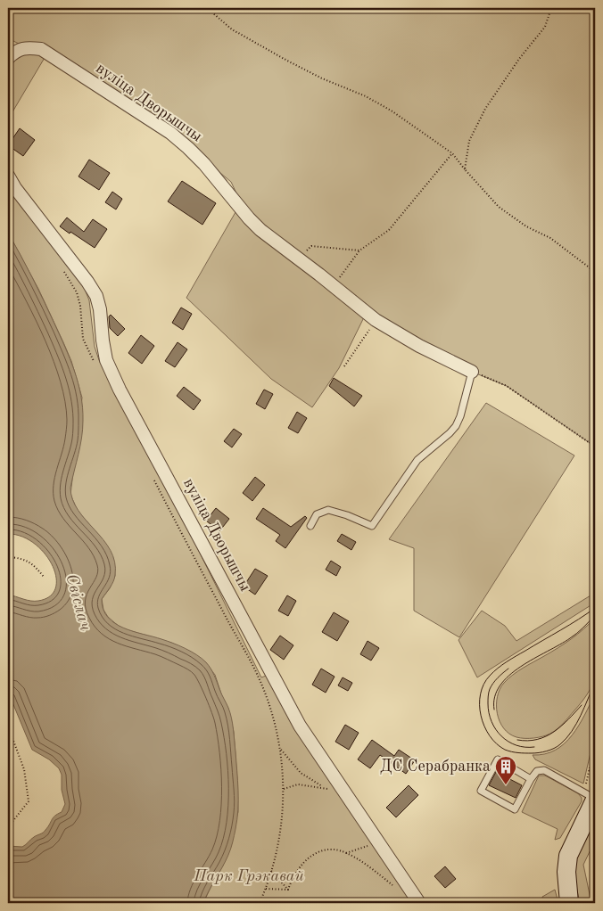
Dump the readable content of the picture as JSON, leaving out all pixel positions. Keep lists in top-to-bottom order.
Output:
{
  "streets": {
    "street": ["вуліца Дворышчы"]
  },
  "water": ["Свіслач"],
  "parks": ["Парк Грэкавай"],
  "places": {
    "building": ["ДС Серабранка"]
  }
}
